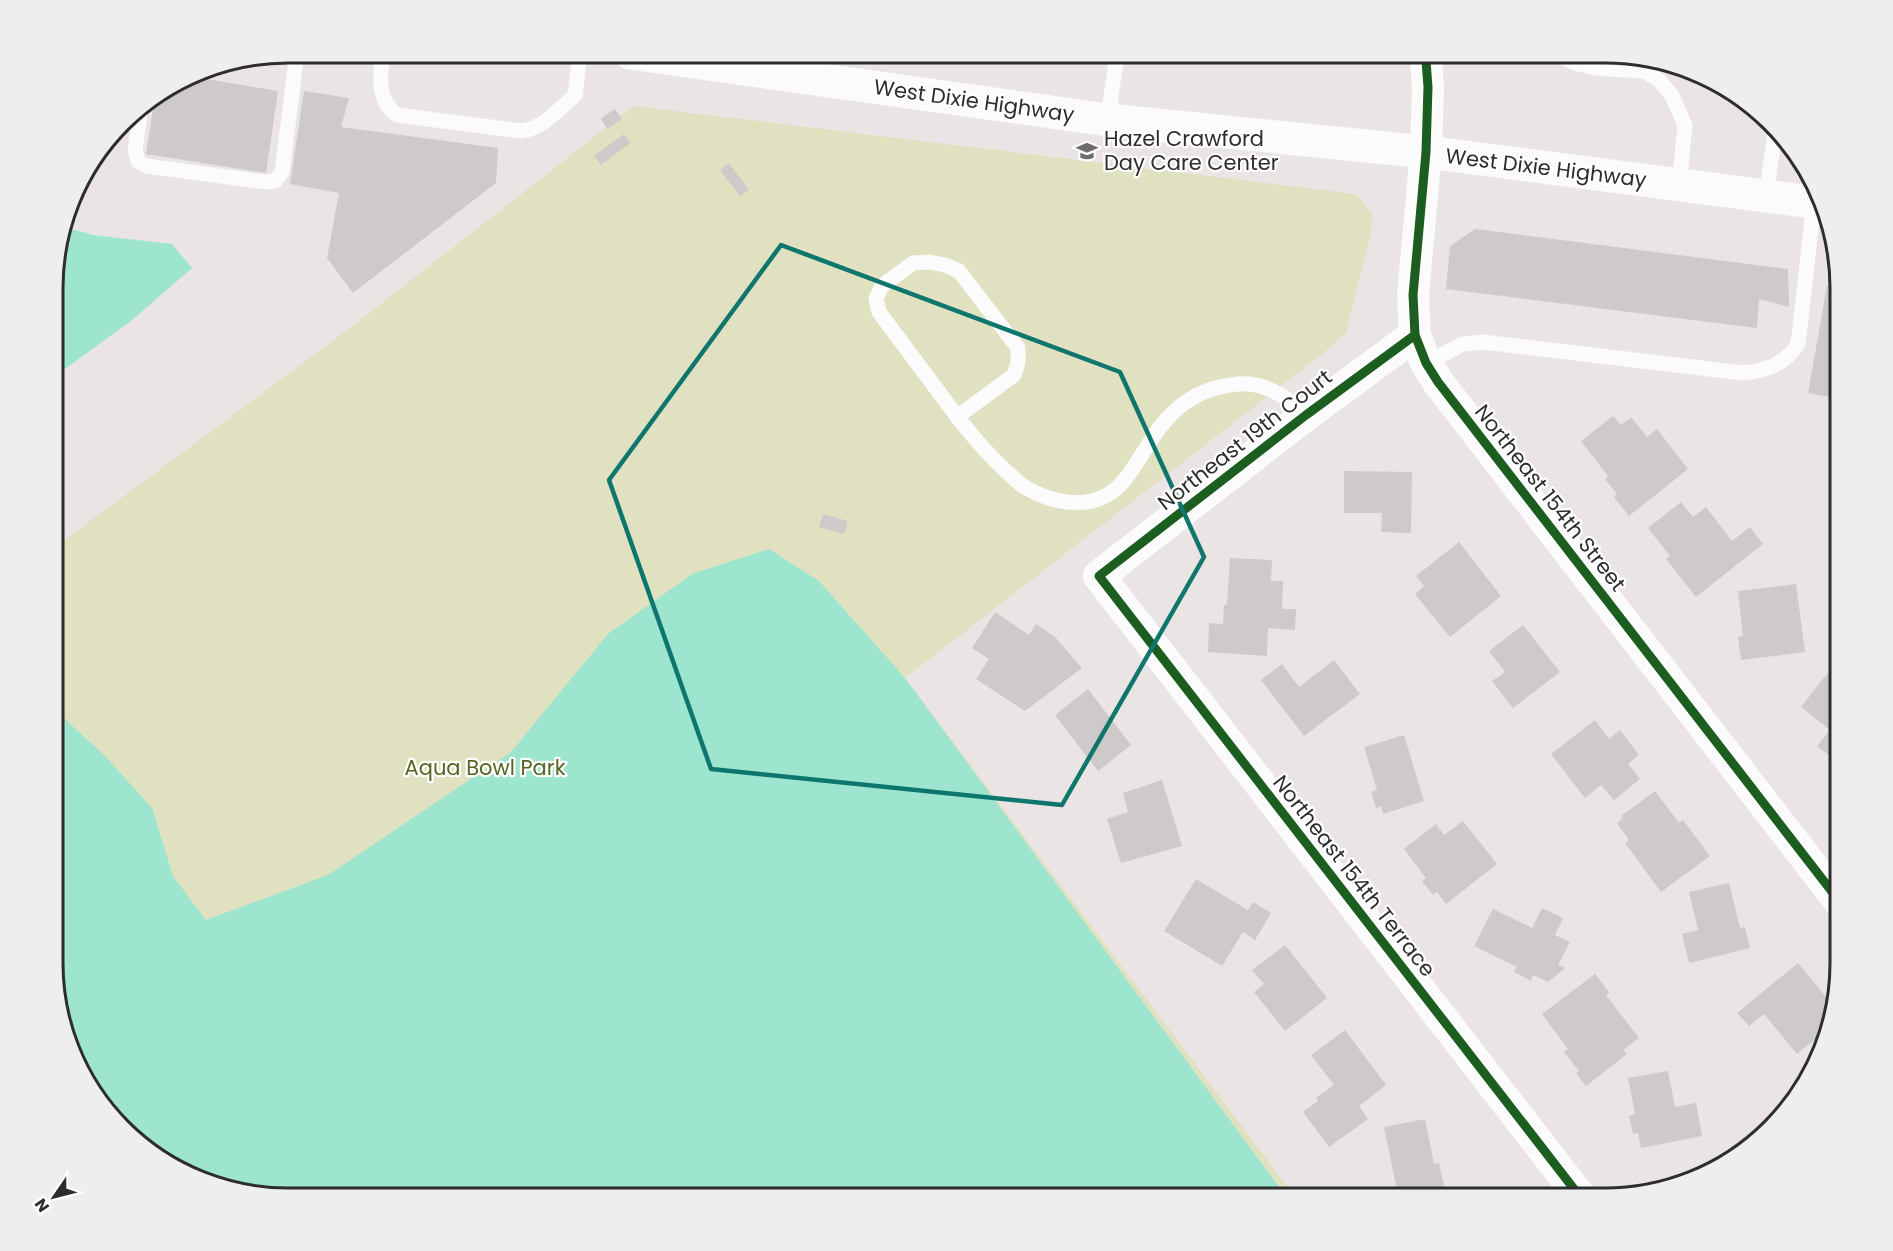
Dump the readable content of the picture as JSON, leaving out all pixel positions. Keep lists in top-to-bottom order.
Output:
{
  "streets": {
    "main road": ["West Dixie Highway"],
    "street": ["Northeast 19th Court", "Northeast 154th Street", "Northeast 154th Terrace"]
  },
  "crossings": [
    ["West Dixie Highway", "Northeast 154th Street"],
    ["Northeast 19th Court", "Northeast 154th Street"],
    ["Northeast 19th Court", "Northeast 154th Terrace"]
  ],
  "parks": ["Aqua Bowl Park"],
  "places": {
    "school or university": ["Hazel Crawford Day Care Center"]
  },
  "north": "bottom left"
}
